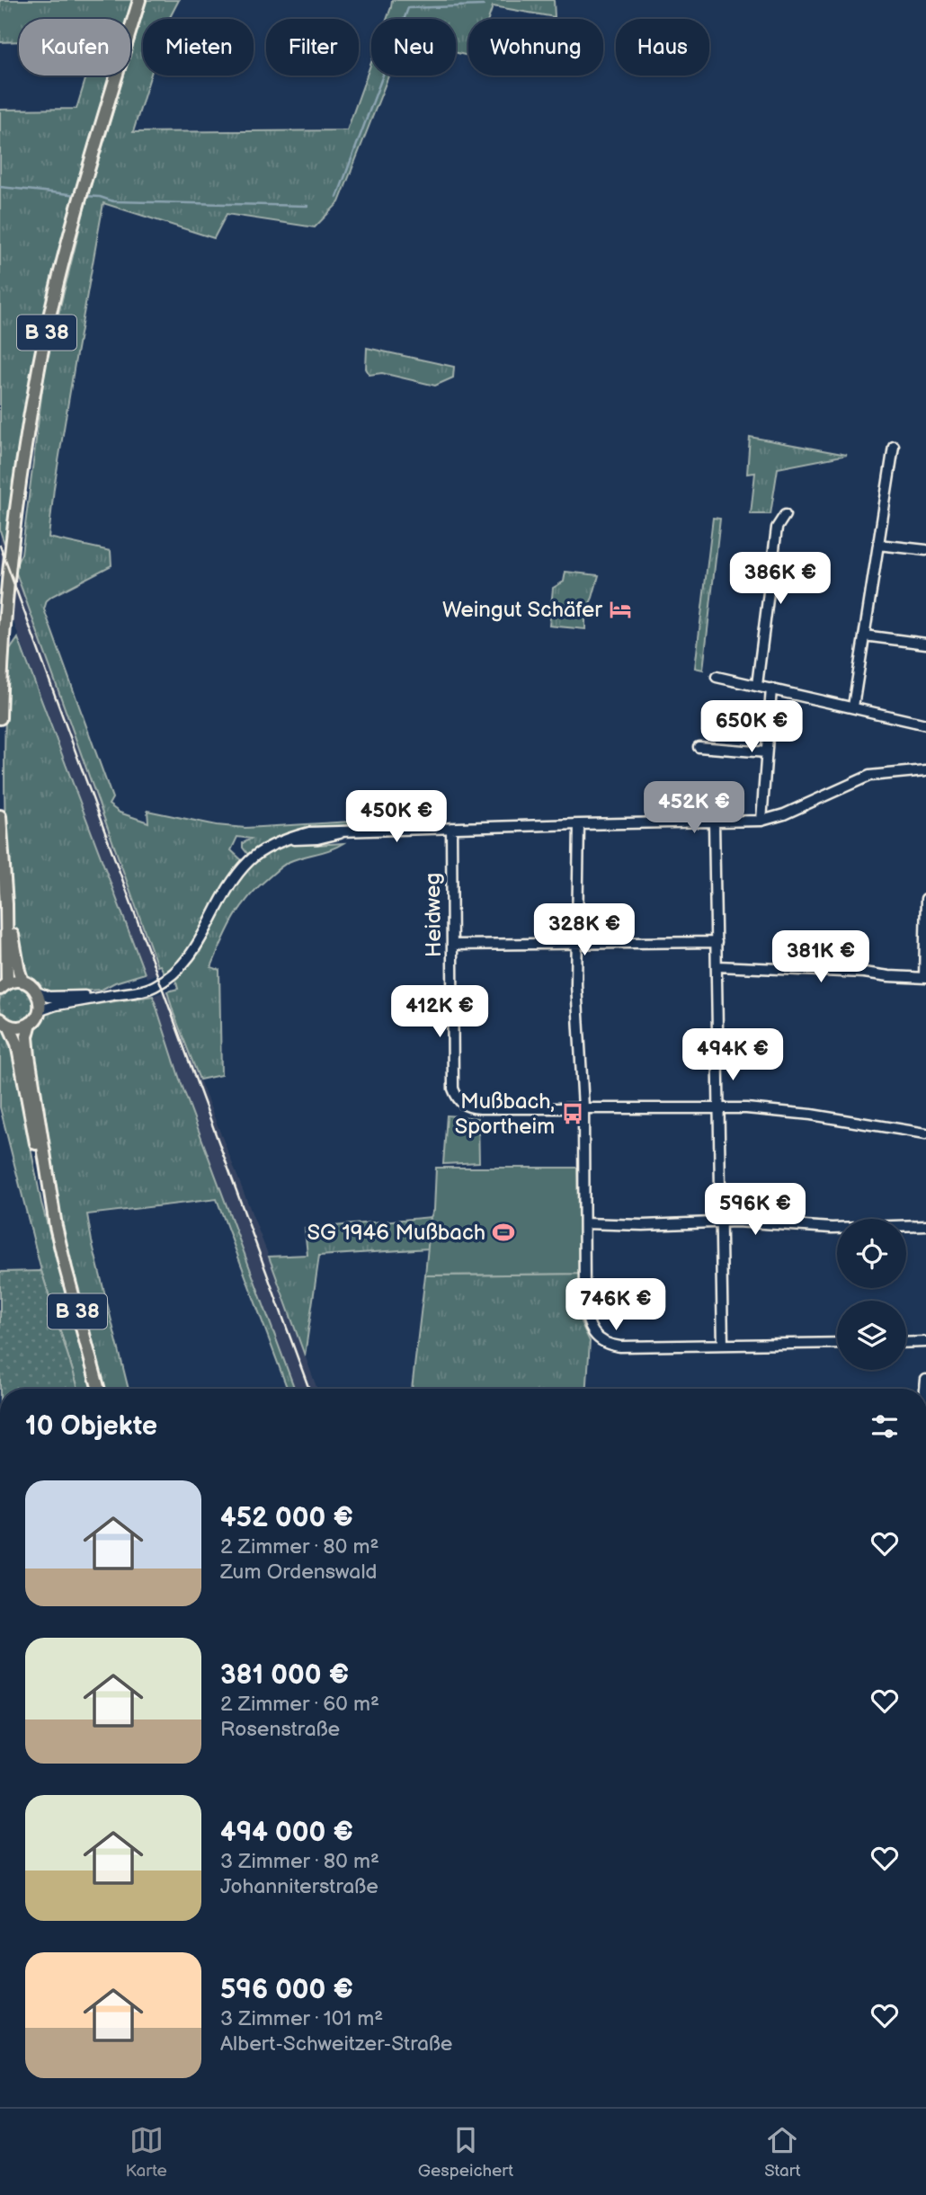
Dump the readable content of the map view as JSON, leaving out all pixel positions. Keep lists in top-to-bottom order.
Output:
{
  "streets": {
    "main road": ["B 38"],
    "street": ["Heidweg"]
  },
  "places": {
    "hotel": ["Weingut Schäfer"],
    "bus stop": ["Mußbach, Sportheim"],
    "sports": ["SG 1946 Mußbach"]
  },
  "page": {
    "chip": [
      "Kaufen",
      "Mieten",
      "Filter",
      "Neu",
      "Wohnung",
      "Haus"
    ],
    "price": [
      "386K €",
      "650K €",
      "452K €",
      "450K €",
      "328K €",
      "381K €",
      "412K €",
      "494K €",
      "596K €",
      "746K €"
    ],
    "heading": "10 Objekte",
    "list": [
      {
        "name": "452 000 €",
        "note": "2 Zimmer · 80 m² · Zum Ordenswald"
      },
      {
        "name": "381 000 €",
        "note": "2 Zimmer · 60 m² · Rosenstraße"
      },
      {
        "name": "494 000 €",
        "note": "3 Zimmer · 80 m² · Johanniterstraße"
      },
      {
        "name": "596 000 €",
        "note": "3 Zimmer · 101 m² · Albert-Schweitzer-Straße"
      }
    ],
    "tabs": ["Karte", "Gespeichert", "Start"]
  }
}
